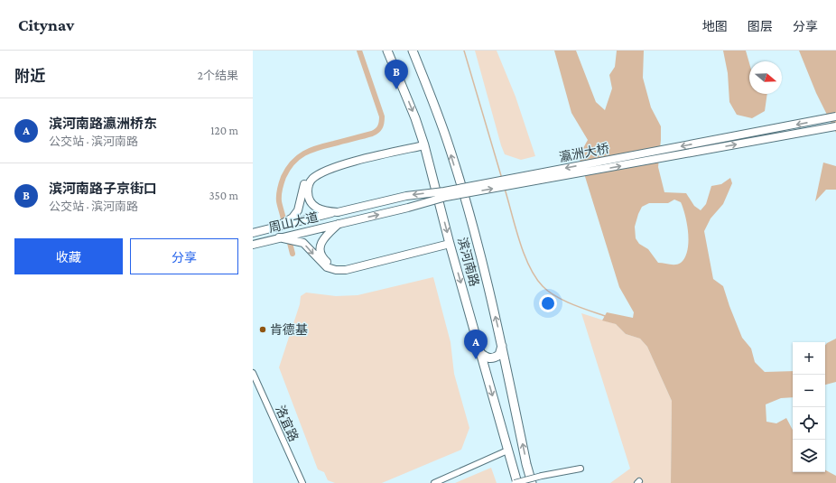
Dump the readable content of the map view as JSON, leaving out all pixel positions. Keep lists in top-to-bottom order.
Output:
{
  "streets": {
    "highway": ["滨河南路"],
    "main road": ["瀛洲大桥", "周山大道"],
    "street": ["洛宜路"]
  },
  "crossings": [
    ["瀛洲大桥", "周山大道"]
  ],
  "places": ["肯德基"],
  "north": "right",
  "page": {
    "header": "Citynav",
    "nav": ["地图", "图层", "分享"],
    "heading": ["附近", "2个结果"],
    "pins": ["B", "A"],
    "list": [
      {
        "mark": "A",
        "name": "滨河南路瀛洲桥东",
        "note": "公交站 · 滨河南路",
        "value": "120 m"
      },
      {
        "mark": "B",
        "name": "滨河南路子京街口",
        "note": "公交站 · 滨河南路",
        "value": "350 m"
      }
    ],
    "buttons": ["收藏", "分享"],
    "map_buttons": ["+", "−"]
  }
}
